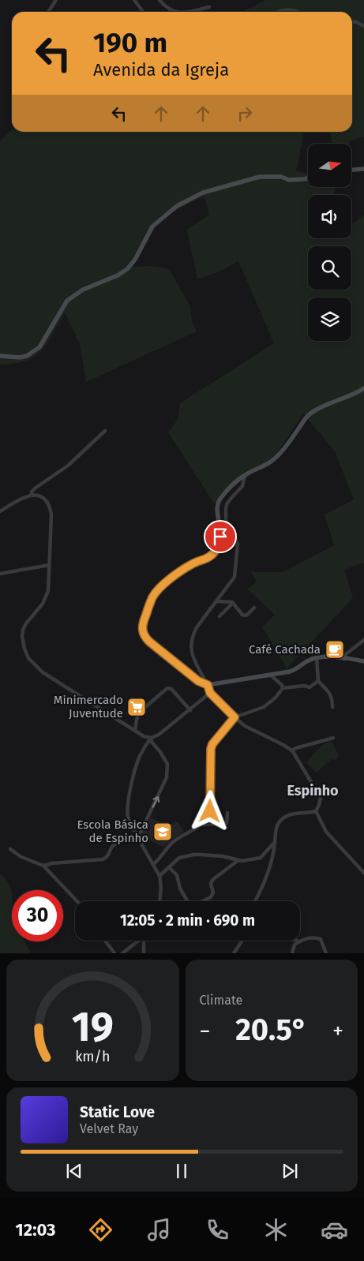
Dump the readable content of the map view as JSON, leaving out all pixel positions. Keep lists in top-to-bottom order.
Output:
{
  "districts": ["Espinho"],
  "places": {
    "cafe": ["Café Cachada"],
    "supermarket": ["Minimercado Juventude"],
    "school or university": ["Escola Básica de Espinho"]
  },
  "north": "right",
  "page": {
    "turn": ["190 m", "Avenida da Igreja"],
    "limit": "30",
    "trip": "12:05 · 2 min · 690 m",
    "tile": "Climate",
    "heat": ["−", "20.5°", "+"],
    "song": ["Static Love", "Velvet Ray"],
    "tabs": "12:03",
    "gauge": ["19", "km/h"]
  }
}
